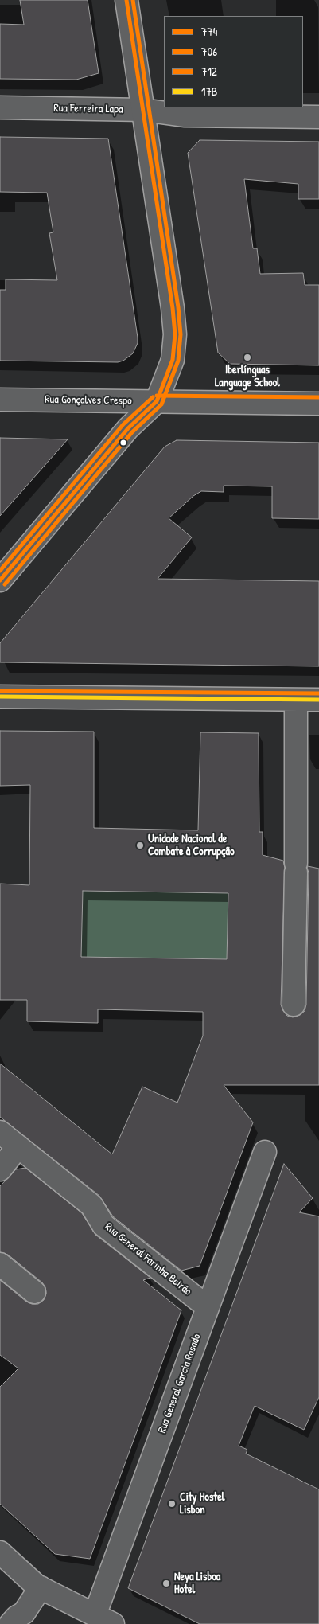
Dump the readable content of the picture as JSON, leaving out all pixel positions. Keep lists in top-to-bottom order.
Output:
{
  "streets": {
    "street": [
      "Rua Ferreira Lapa",
      "Rua Gonçalves Crespo",
      "Rua General Farinha Beirão",
      "Rua General Garcia Rosado"
    ]
  },
  "crossings": [
    ["Rua General Farinha Beirão", "Rua General Garcia Rosado"]
  ],
  "places": [
    "Iberlínguas Language School",
    "Unidade Nacional de Combate à Corrupção",
    "City Hostel Lisbon",
    "Neya Lisboa Hotel"
  ],
  "lines": [
    "transit line 774",
    "transit line 706",
    "transit line 712",
    "transit line 17B"
  ],
  "legend": [
    "774",
    "706",
    "712",
    "17B"
  ]
}
